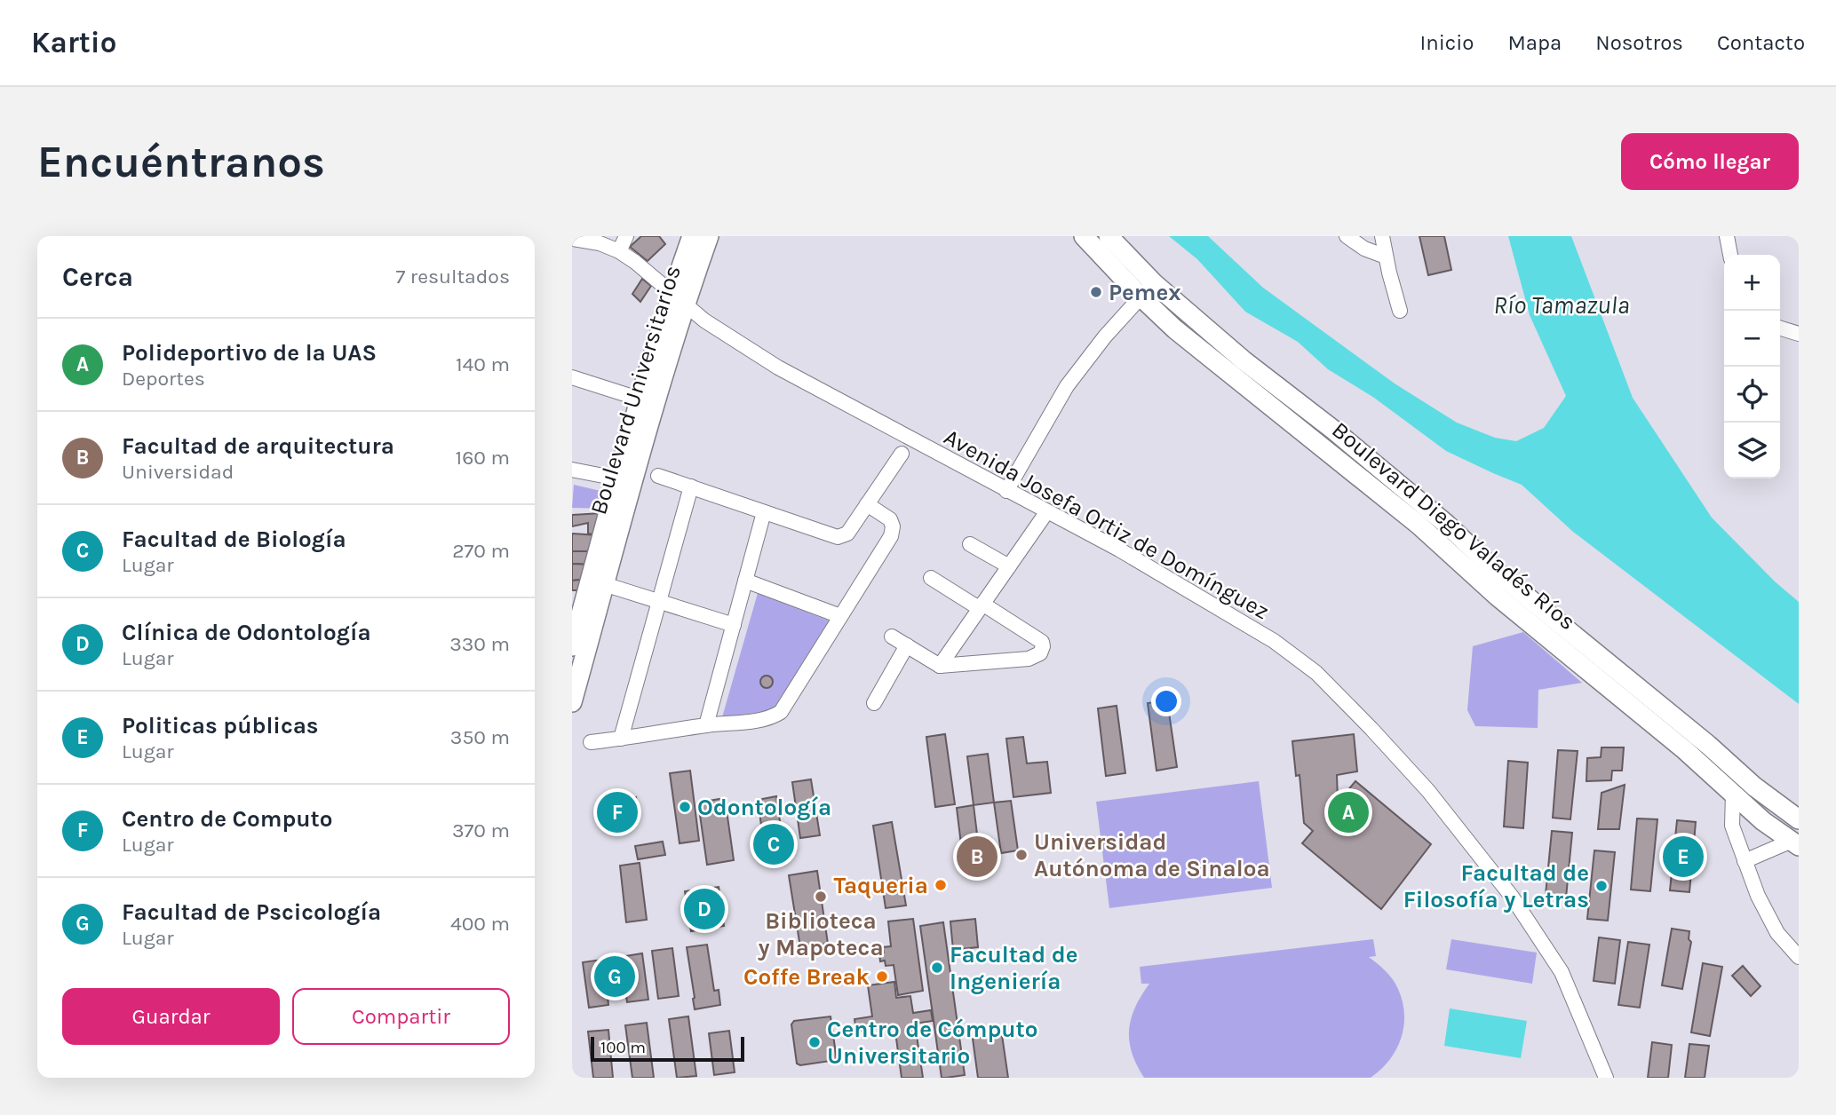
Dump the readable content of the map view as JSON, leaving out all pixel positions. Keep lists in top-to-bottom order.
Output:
{
  "streets": {
    "main road": ["Boulevard Universitarios", "Boulevard Diego Valadés Ríos"],
    "street": ["Avenida Josefa Ortiz de Domínguez"]
  },
  "crossings": [
    ["Boulevard Universitarios", "Avenida Josefa Ortiz de Domínguez"]
  ],
  "water": ["Río Tamazula"],
  "places": [
    "Pemex",
    "Odontología",
    "Universidad Autónoma de Sinaloa",
    "Taqueria",
    "Facultad de Filosofía y Letras",
    "Biblioteca y Mapoteca",
    "Facultad de Ingeniería",
    "Coffe Break",
    "Centro de Cómputo Universitario"
  ],
  "scale_bar": "100 m",
  "page": {
    "header": "Kartio",
    "nav": [
      "Inicio",
      "Mapa",
      "Nosotros",
      "Contacto"
    ],
    "buttons": [
      "Cómo llegar",
      ["Guardar", "Compartir"]
    ],
    "title": "Encuéntranos",
    "heading": ["Cerca", "7 resultados"],
    "map_buttons": ["+", "−"],
    "list": [
      {
        "mark": "A",
        "name": "Polideportivo de la UAS",
        "note": "Deportes",
        "value": "140 m"
      },
      {
        "mark": "B",
        "name": "Facultad de arquitectura",
        "note": "Universidad",
        "value": "160 m"
      },
      {
        "mark": "C",
        "name": "Facultad de Biología",
        "note": "Lugar",
        "value": "270 m"
      },
      {
        "mark": "D",
        "name": "Clínica de Odontología",
        "note": "Lugar",
        "value": "330 m"
      },
      {
        "mark": "E",
        "name": "Politicas públicas",
        "note": "Lugar",
        "value": "350 m"
      },
      {
        "mark": "F",
        "name": "Centro de Computo",
        "note": "Lugar",
        "value": "370 m"
      },
      {
        "mark": "G",
        "name": "Facultad de Pscicología",
        "note": "Lugar",
        "value": "400 m"
      }
    ],
    "pins": [
      "A",
      "F",
      "C",
      "B",
      "E",
      "D",
      "G"
    ],
    "scale": "100 m"
  }
}
